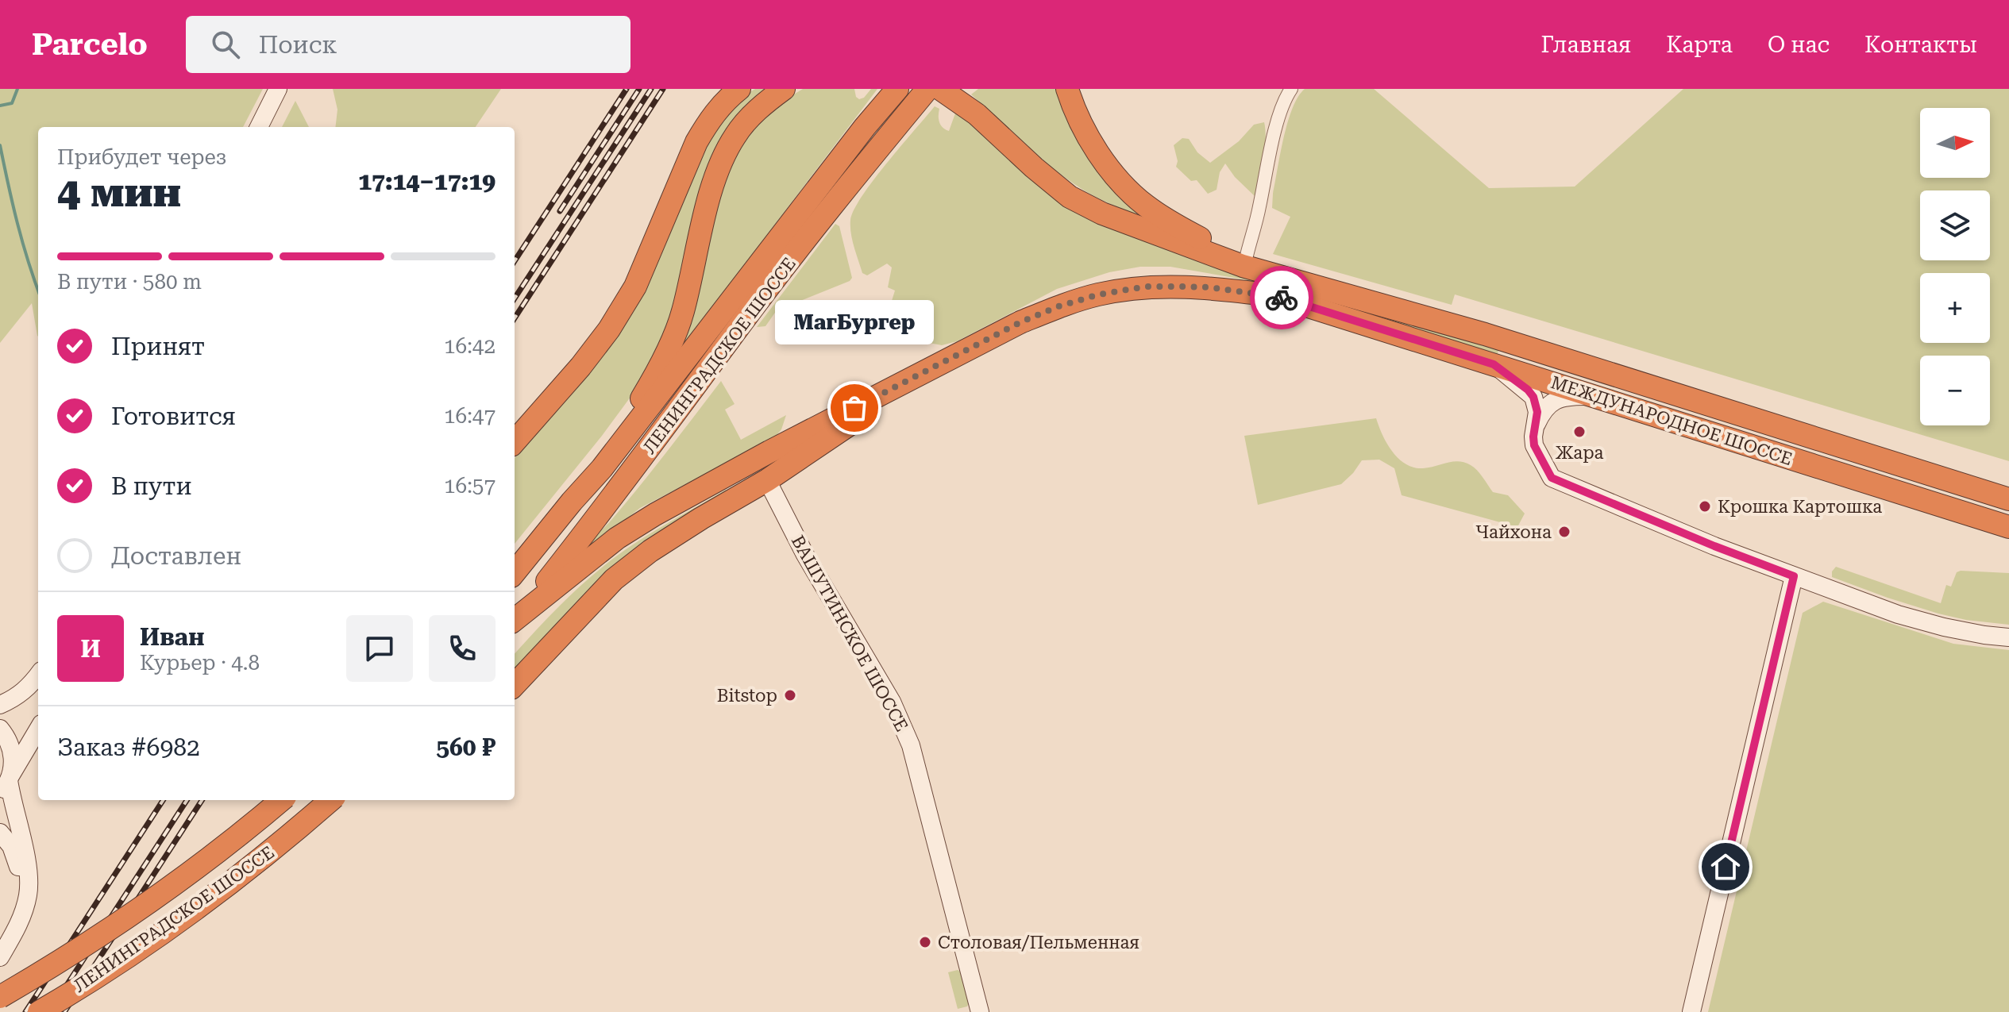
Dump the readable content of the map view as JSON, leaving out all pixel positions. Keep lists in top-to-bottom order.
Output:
{
  "streets": {
    "highway": ["ЛЕНИНГРАДСКОЕ ШОССЕ", "МЕЖДУНАРОДНОЕ ШОССЕ"],
    "street": ["ВАШУТИНСКОЕ ШОССЕ"]
  },
  "places": [
    "МагБургер",
    "Жара",
    "Крошка Картошка",
    "Чайхона",
    "Bitstop",
    "Столовая/Пельменная"
  ],
  "north": "right",
  "page": {
    "header": "Parcelo",
    "search": "Поиск",
    "nav": [
      "Главная",
      "Карта",
      "О нас",
      "Контакты"
    ],
    "map_buttons": ["+", "−"],
    "heading": ["4 мин", "Прибудет через", "17:14–17:19"],
    "panel": [
      "Иван",
      "Курьер · 4.8",
      "Заказ #6982",
      "560 ₽"
    ],
    "bar": "В пути · 580 m",
    "bubble": "МагБургер",
    "list": [
      ["Принят", "16:42"],
      ["Готовится", "16:47"],
      ["В пути", "16:57"],
      "Доставлен"
    ],
    "round": "И"
  }
}
